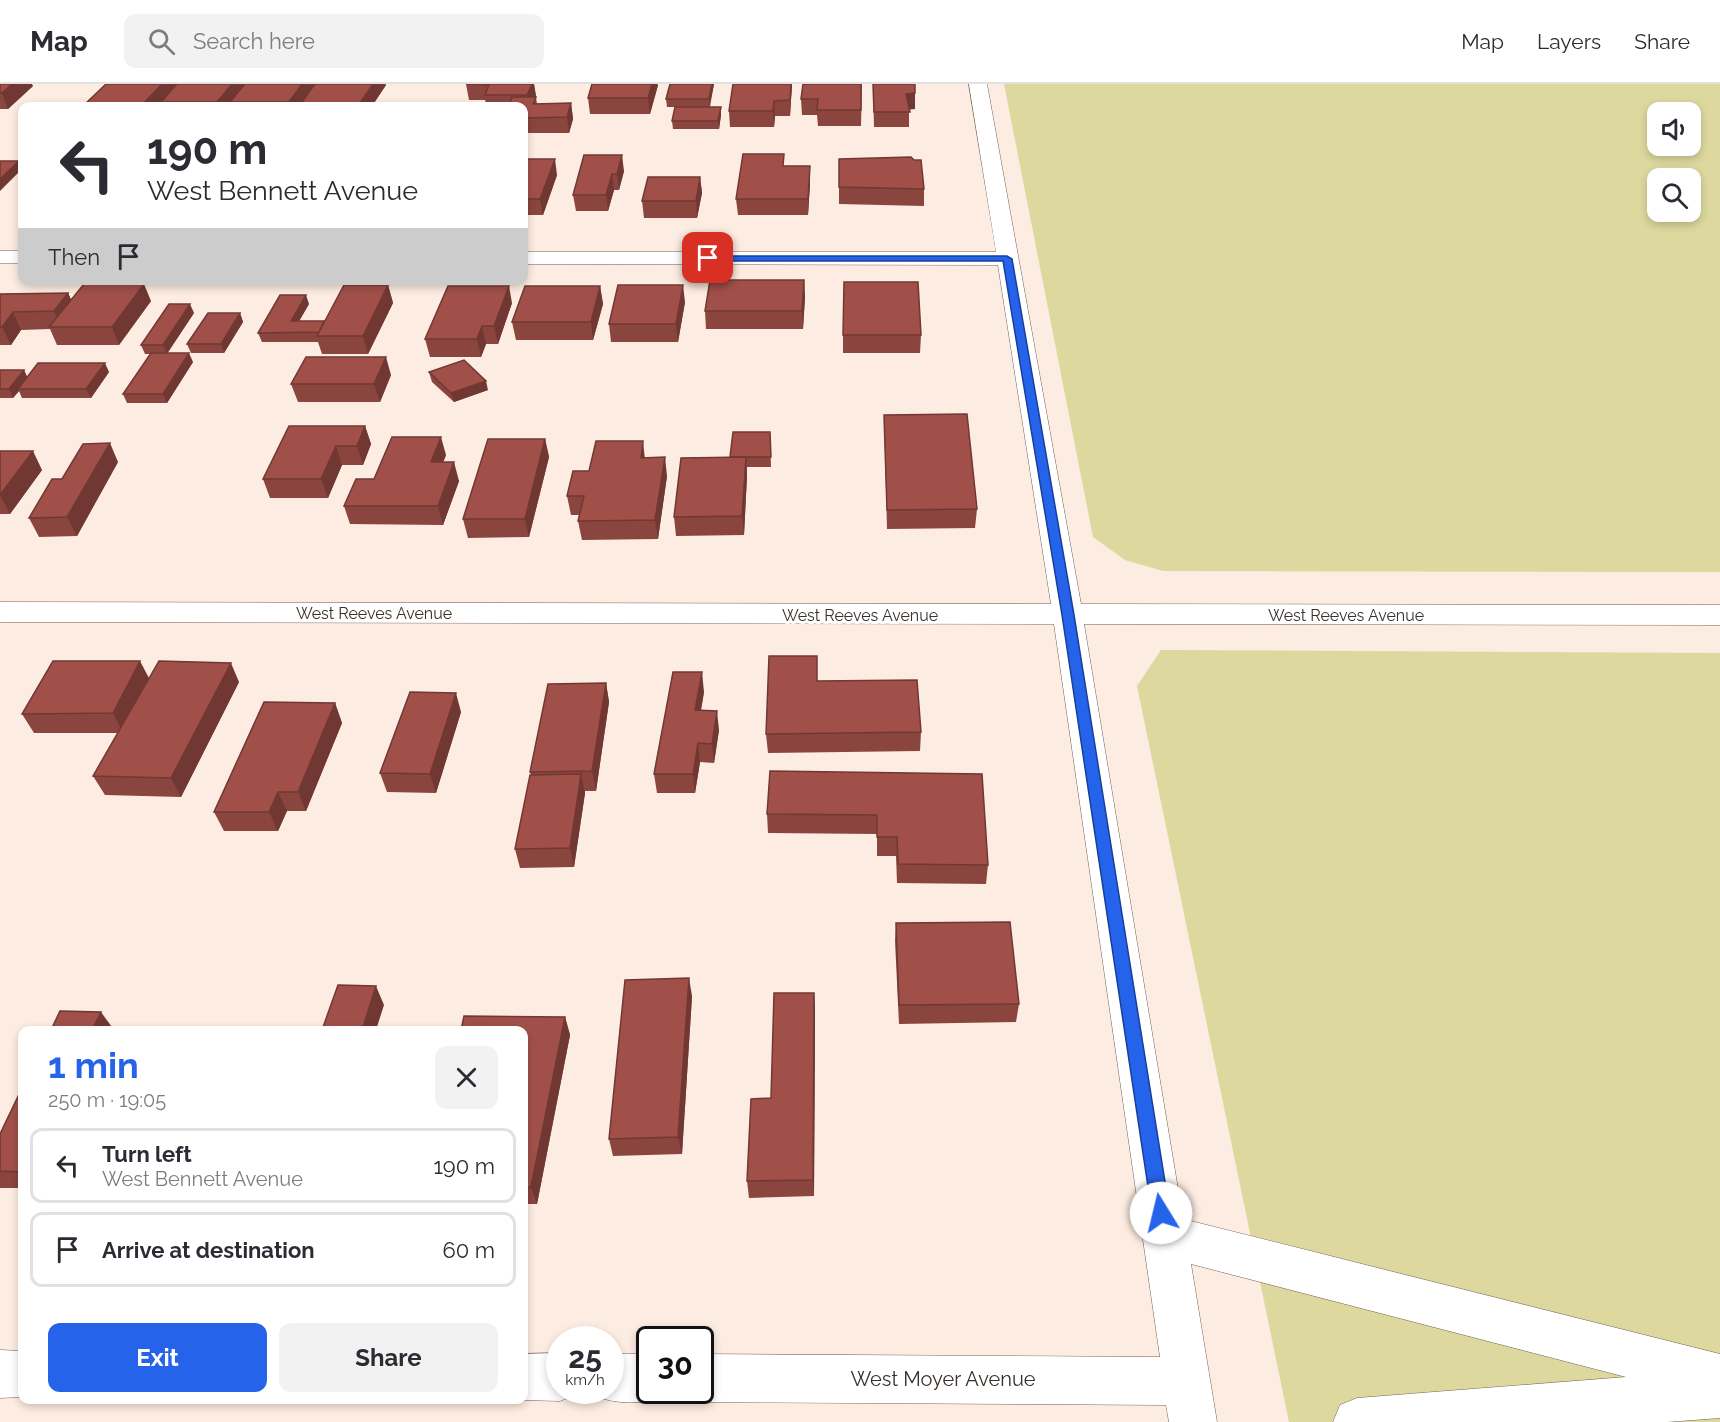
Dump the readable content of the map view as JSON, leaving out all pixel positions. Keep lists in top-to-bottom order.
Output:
{
  "streets": {
    "street": ["West Reeves Avenue", "West Moyer Avenue"]
  },
  "page": {
    "header": "Map",
    "search": "Search here",
    "nav": ["Map", "Layers", "Share"],
    "turn": ["190 m", "West Bennett Avenue"],
    "then": "Then",
    "heading": ["1 min", "250 m · 19:05"],
    "list": [
      {
        "name": "Turn left",
        "note": "West Bennett Avenue",
        "value": "190 m"
      },
      {
        "name": "Arrive at destination",
        "value": "60 m"
      }
    ],
    "buttons": ["Exit", "Share"],
    "speed": "25 km/h",
    "limit": "30"
  }
}
